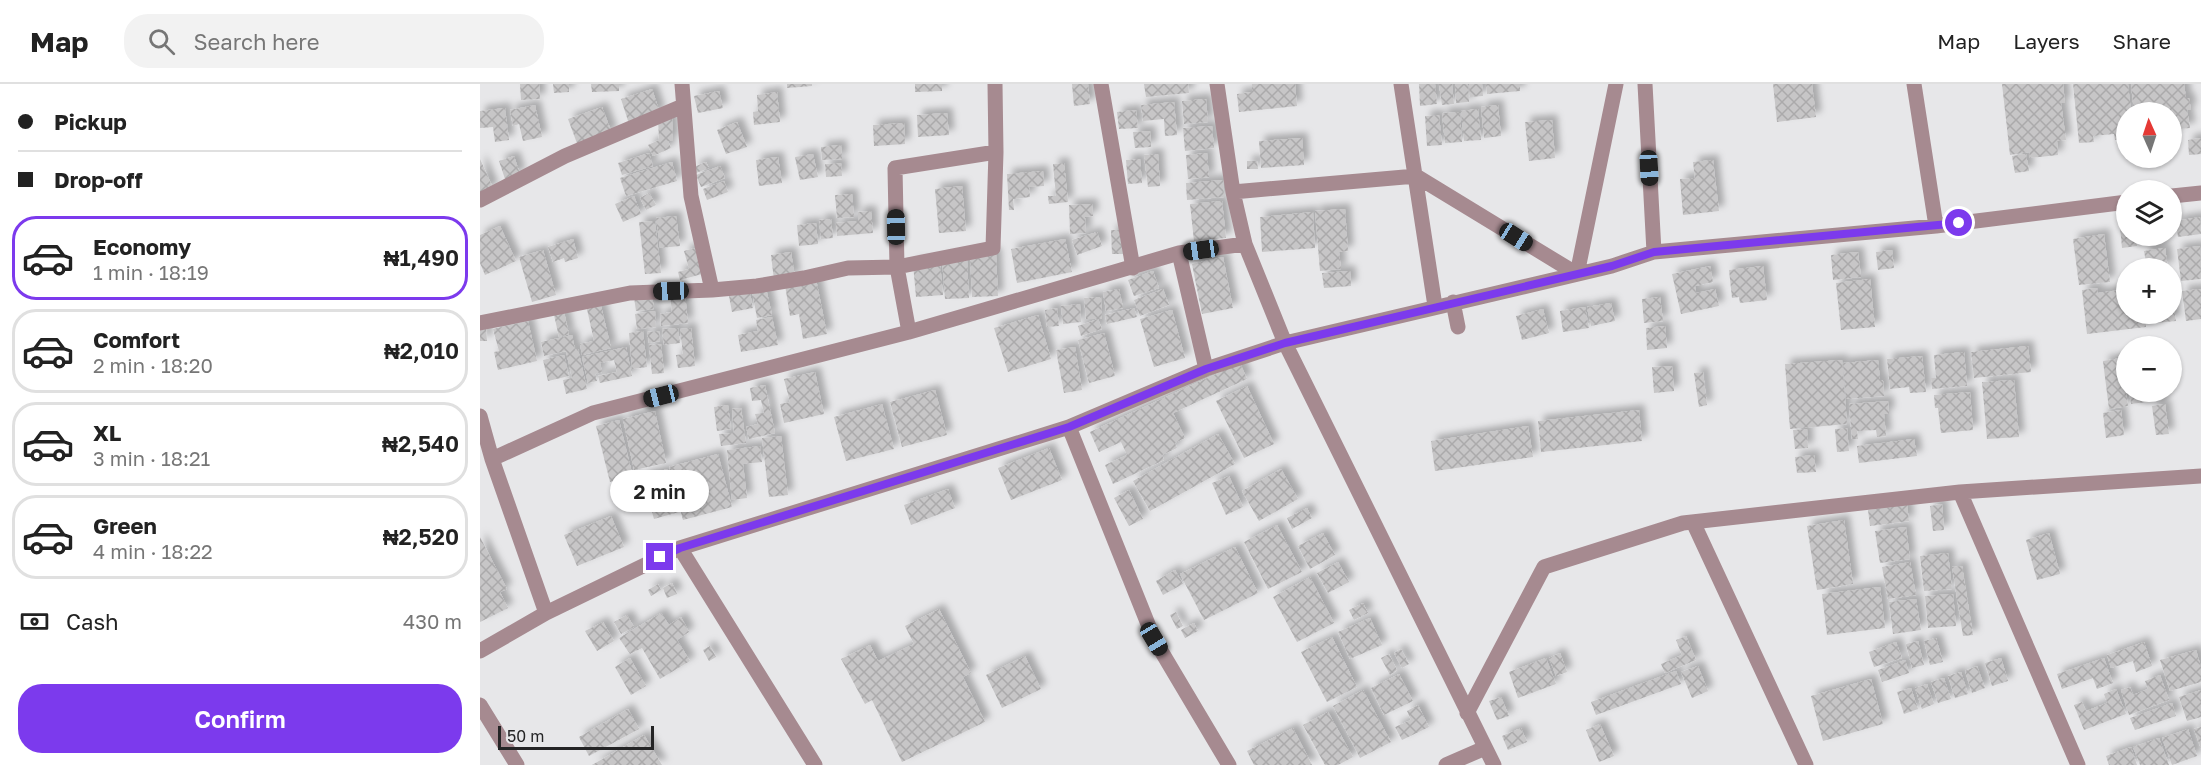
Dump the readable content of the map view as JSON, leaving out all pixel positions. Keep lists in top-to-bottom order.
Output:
{
  "scale_bar": "50 m",
  "north": "top",
  "page": {
    "header": "Map",
    "search": "Search here",
    "nav": ["Map", "Layers", "Share"],
    "banner": ["Pickup", "Drop-off"],
    "map_buttons": ["+", "−"],
    "list": [
      {
        "name": "Economy",
        "note": "1 min · 18:19",
        "value": "₦1,490"
      },
      {
        "name": "Comfort",
        "note": "2 min · 18:20",
        "value": "₦2,010"
      },
      {
        "name": "XL",
        "note": "3 min · 18:21",
        "value": "₦2,540"
      },
      {
        "name": "Green",
        "note": "4 min · 18:22",
        "value": "₦2,520"
      }
    ],
    "bubble": "2 min",
    "pay": ["Cash", "430 m"],
    "buttons": "Confirm",
    "scale": "50 m"
  }
}
